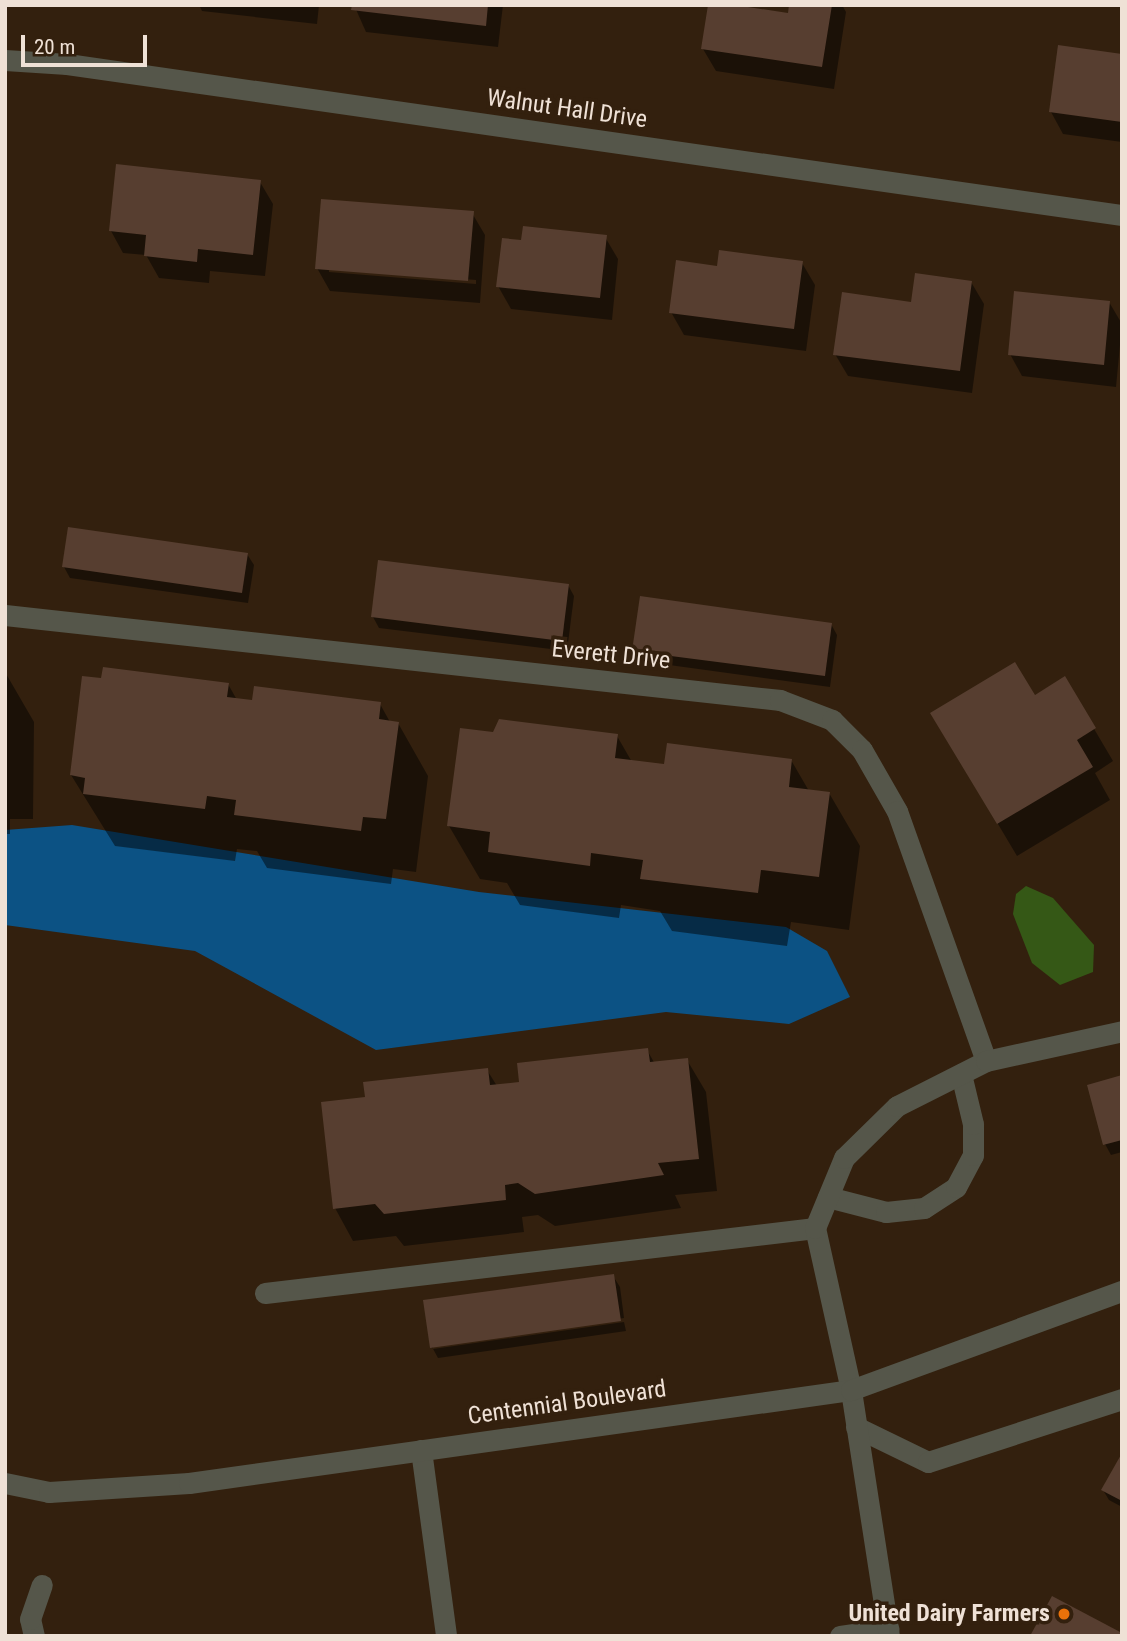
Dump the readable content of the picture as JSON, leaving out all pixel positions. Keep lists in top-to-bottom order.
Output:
{
  "streets": {
    "street": ["Walnut Hall Drive", "Everett Drive", "Centennial Boulevard"]
  },
  "places": ["United Dairy Farmers"],
  "scale_bar": "20 m"
}
